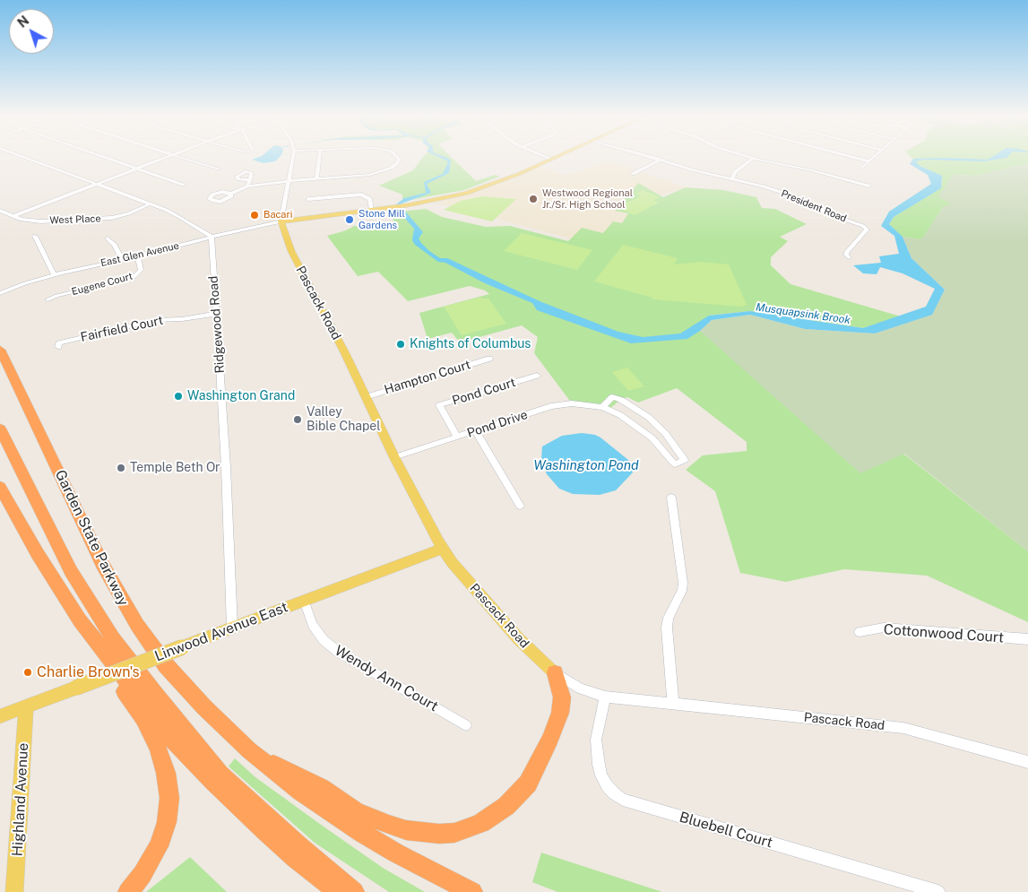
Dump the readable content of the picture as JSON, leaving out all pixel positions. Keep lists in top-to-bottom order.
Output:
{
  "streets": {
    "highway": ["Garden State Parkway"],
    "main road": ["Pascack Road", "Linwood Avenue East", "Highland Avenue"],
    "street": [
      "President Road",
      "West Place",
      "East Glen Avenue",
      "Eugene Court",
      "Ridgewood Road",
      "Fairfield Court",
      "Hampton Court",
      "Pond Court",
      "Pond Drive",
      "Cottonwood Court",
      "Wendy Ann Court",
      "Bluebell Court"
    ]
  },
  "crossings": [
    ["East Glen Avenue", "Eugene Court"],
    ["East Glen Avenue", "Pascack Road"],
    ["East Glen Avenue", "Ridgewood Road"],
    ["Pascack Road", "Hampton Court"],
    ["Pascack Road", "Pond Drive"],
    ["Pascack Road", "Linwood Avenue East"],
    ["Pascack Road", "Bluebell Court"],
    ["Ridgewood Road", "Fairfield Court"],
    ["Ridgewood Road", "Linwood Avenue East"],
    ["Pond Court", "Pond Drive"],
    ["Linwood Avenue East", "Wendy Ann Court"],
    ["Linwood Avenue East", "Highland Avenue"]
  ],
  "water": ["Musquapsink Brook", "Washington Pond"],
  "places": [
    "Westwood Regional Jr./Sr. High School",
    "Bacari",
    "Stone Mill Gardens",
    "Knights of Columbus",
    "Washington Grand",
    "Valley Bible Chapel",
    "Temple Beth Or",
    "Charlie Brown's"
  ],
  "north": "top left"
}
